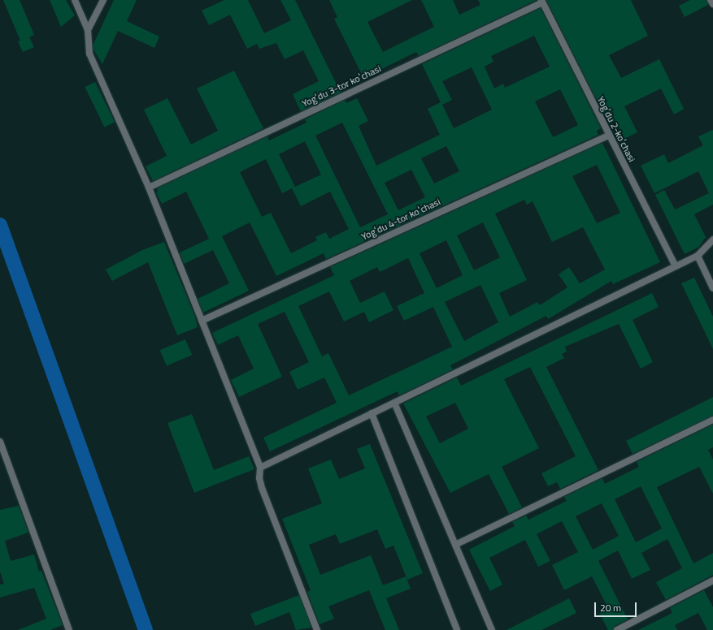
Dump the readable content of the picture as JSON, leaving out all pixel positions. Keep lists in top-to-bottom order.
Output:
{
  "streets": {
    "street": ["Yogʻdu 3-tor koʻchasi", "Yogʻdu 2-koʻchasi", "Yogʻdu 4-tor koʻchasi"]
  },
  "crossings": [
    ["Yogʻdu 3-tor koʻchasi", "Yogʻdu 2-koʻchasi"],
    ["Yogʻdu 2-koʻchasi", "Yogʻdu 4-tor koʻchasi"]
  ],
  "scale_bar": "20 m"
}
